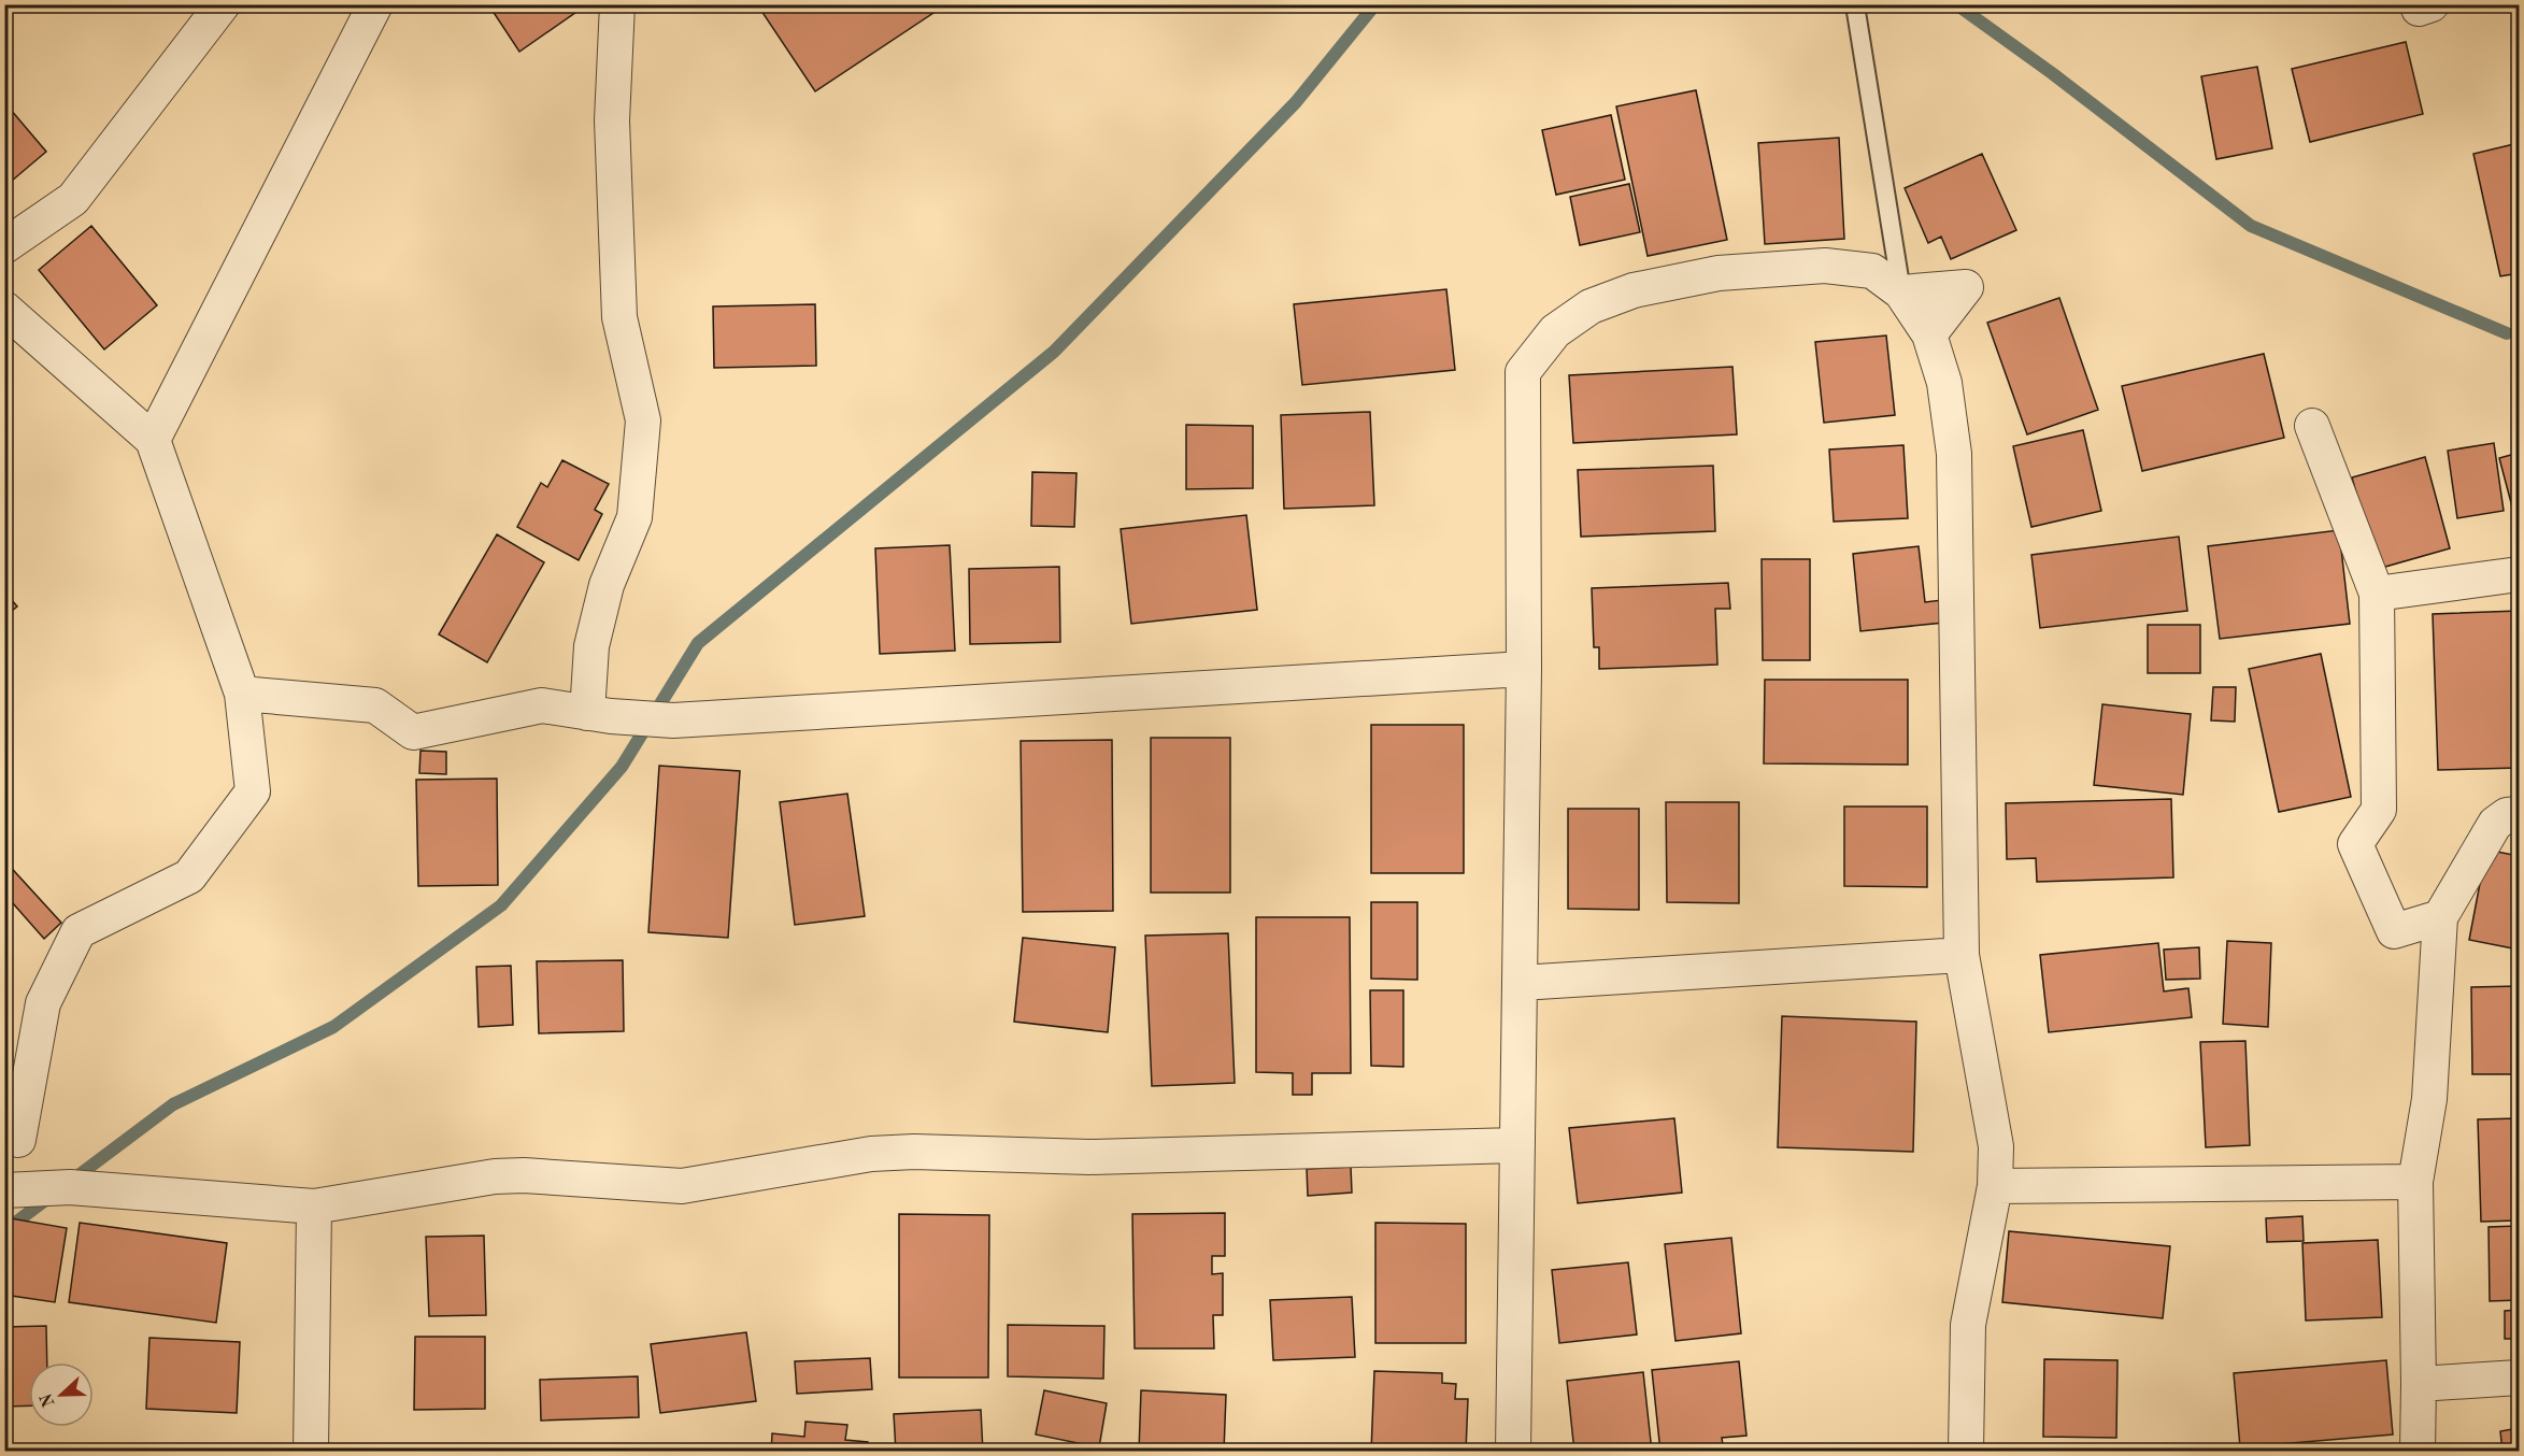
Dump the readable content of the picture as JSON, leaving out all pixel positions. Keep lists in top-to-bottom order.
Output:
{
  "north": "left"
}
